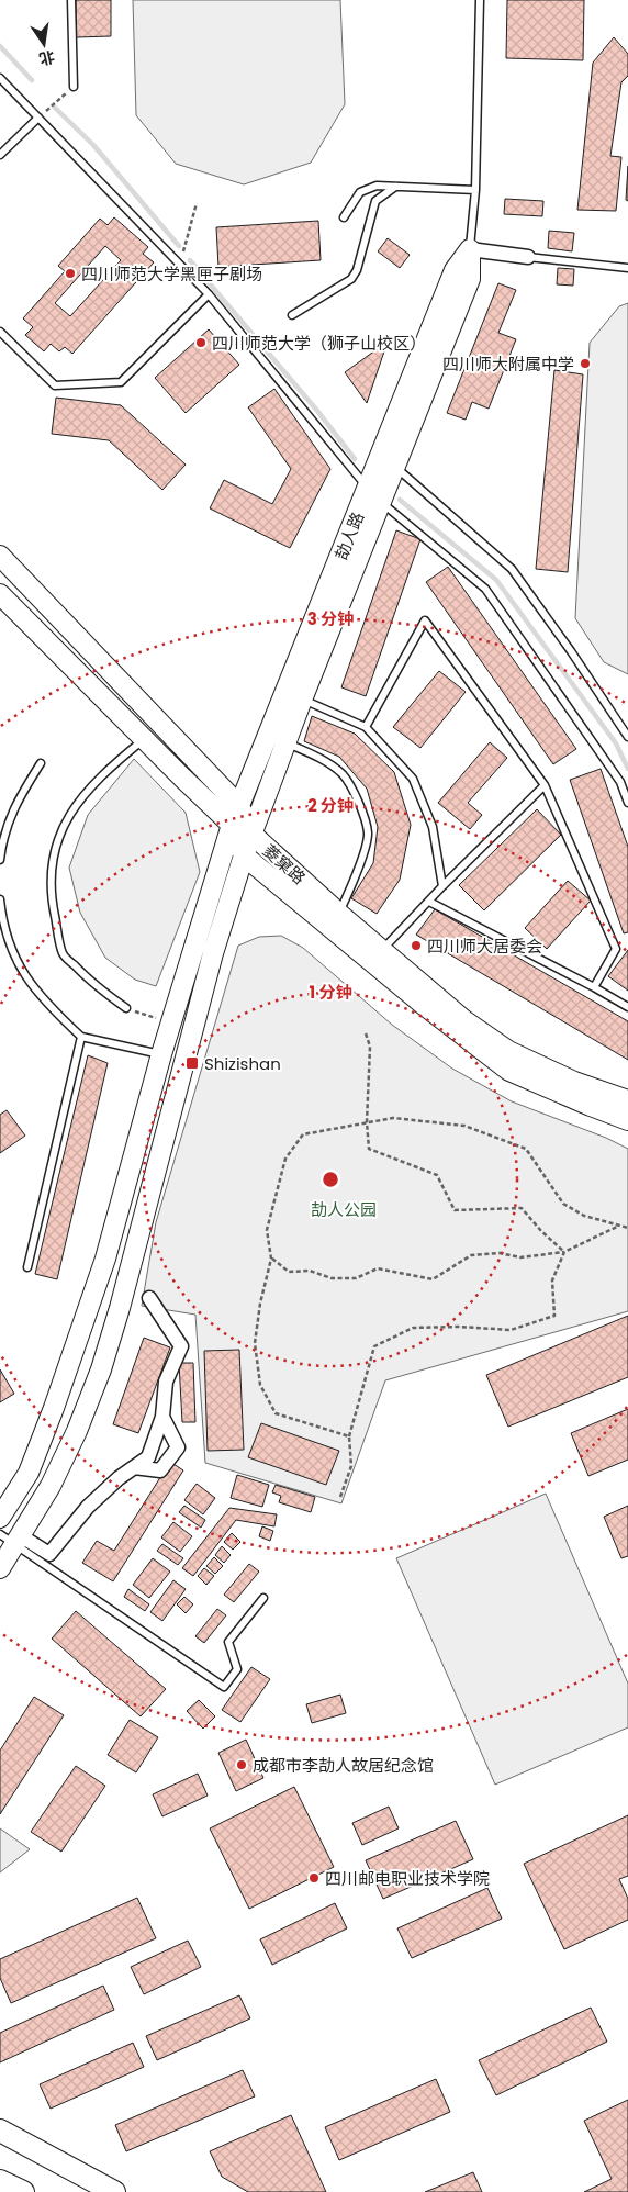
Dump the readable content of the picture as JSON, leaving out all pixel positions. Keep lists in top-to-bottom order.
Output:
{
  "streets": {
    "street": ["劼人路", "菱窠路"]
  },
  "crossings": [
    ["劼人路", "菱窠路"]
  ],
  "parks": ["劼人公园"],
  "places": {
    "other": [
      "四川师范大学黑匣子剧场",
      "四川师范大学（狮子山校区）",
      "四川师大附属中学",
      "四川师大居委会",
      "成都市李劼人故居纪念馆",
      "四川邮电职业技术学院"
    ],
    "transit": ["Shizishan"]
  },
  "north": "bottom",
  "rings": ["3 分钟", "2 分钟", "1 分钟"]
}
